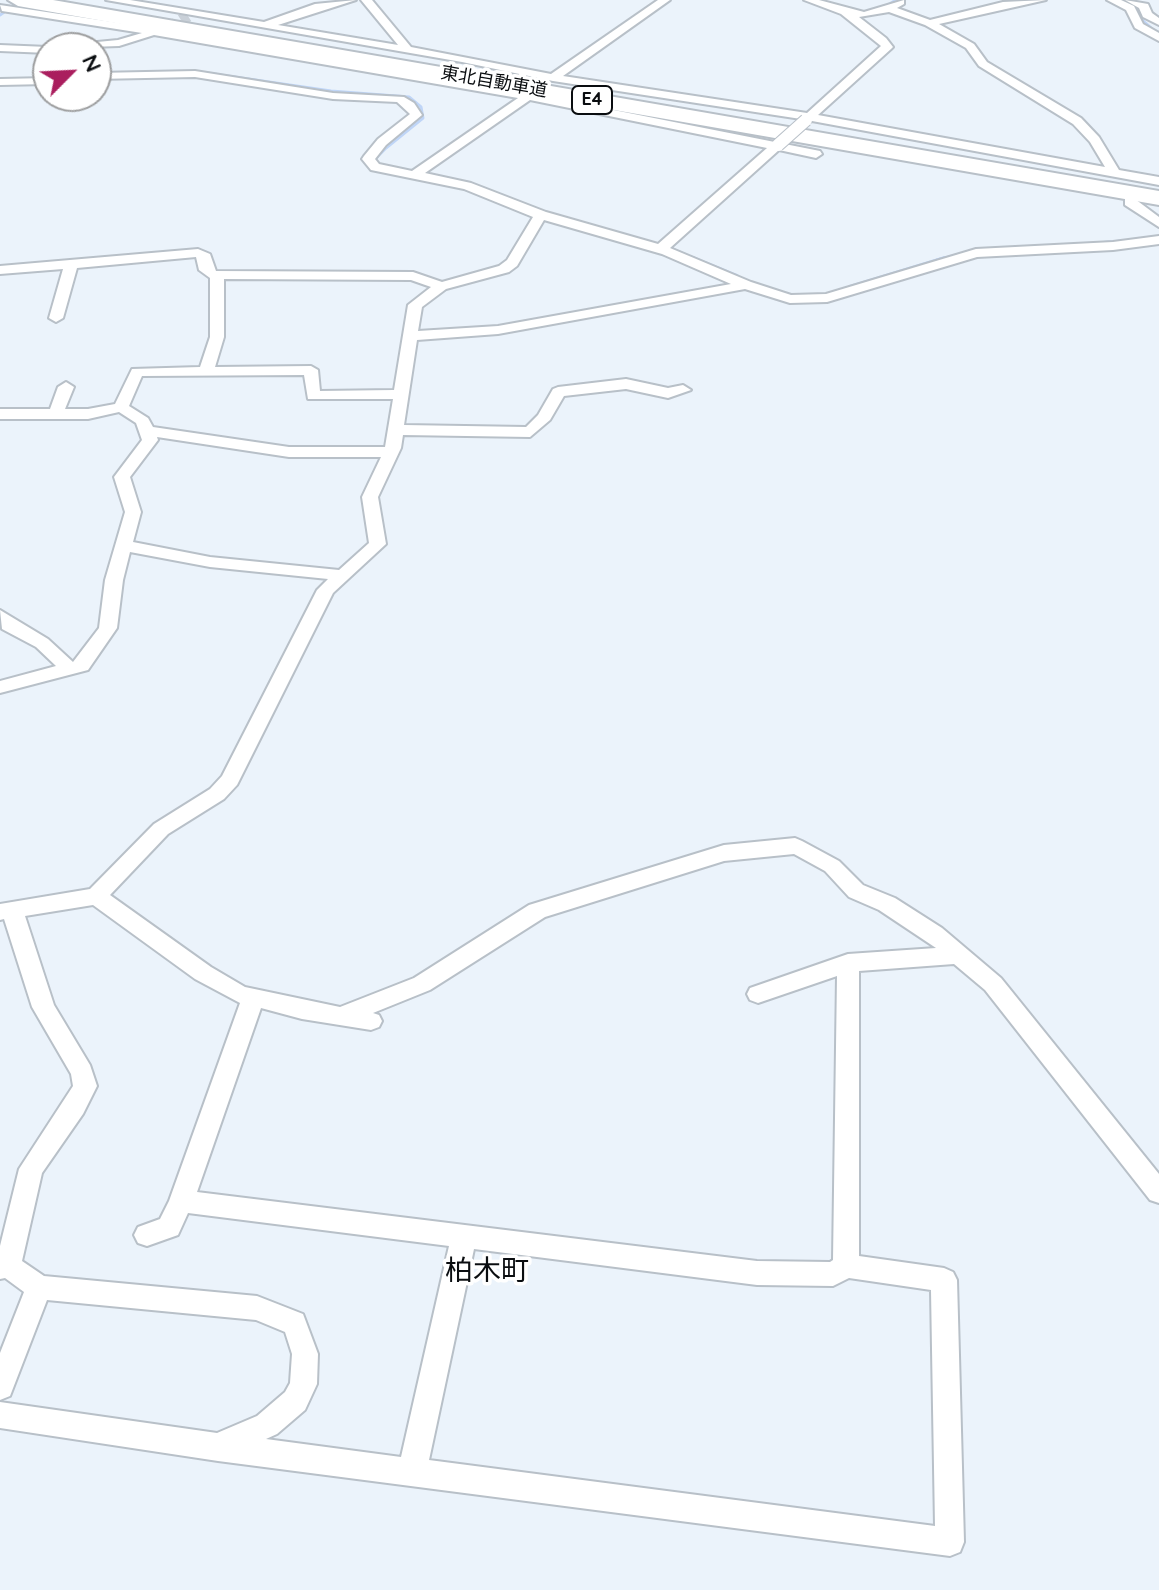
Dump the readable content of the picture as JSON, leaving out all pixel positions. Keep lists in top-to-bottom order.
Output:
{
  "streets": {
    "highway": ["東北自動車道", "E4"]
  },
  "districts": ["柏木町"],
  "north": "top right"
}
